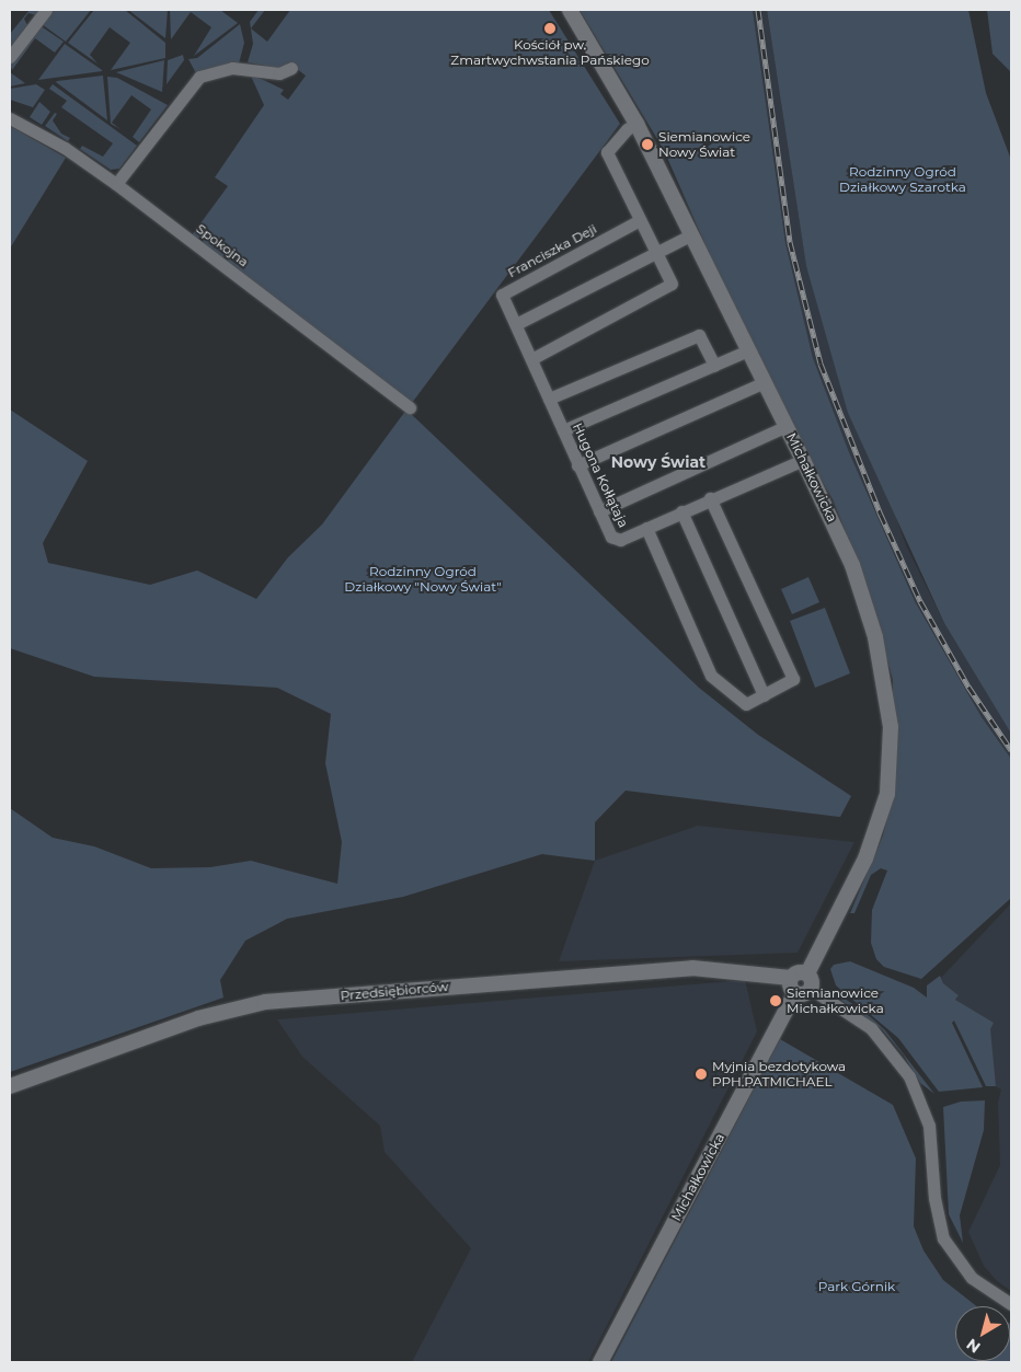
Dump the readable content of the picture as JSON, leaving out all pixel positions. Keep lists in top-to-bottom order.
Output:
{
  "streets": {
    "street": [
      "Spokojna",
      "Franciszka Deji",
      "Hugona Kołłątaja",
      "Michałkowicka",
      "Przedsiębiorców"
    ]
  },
  "crossings": [
    ["Franciszka Deji", "Hugona Kołłątaja"],
    ["Hugona Kołłątaja", "Michałkowicka"],
    ["Michałkowicka", "Przedsiębiorców"]
  ],
  "districts": ["Nowy Świat"],
  "parks": ["Rodzinny Ogród Działkowy Szarotka", "Rodzinny Ogród Działkowy \"Nowy Świat\"", "Park Górnik"],
  "places": [
    "Kościół pw. Zmartwychwstania Pańskiego",
    "Siemianowice Nowy Świat",
    "Siemianowice Michałkowicka",
    "Myjnia bezdotykowa PPH.PATMICHAEL"
  ],
  "north": "bottom left"
}
